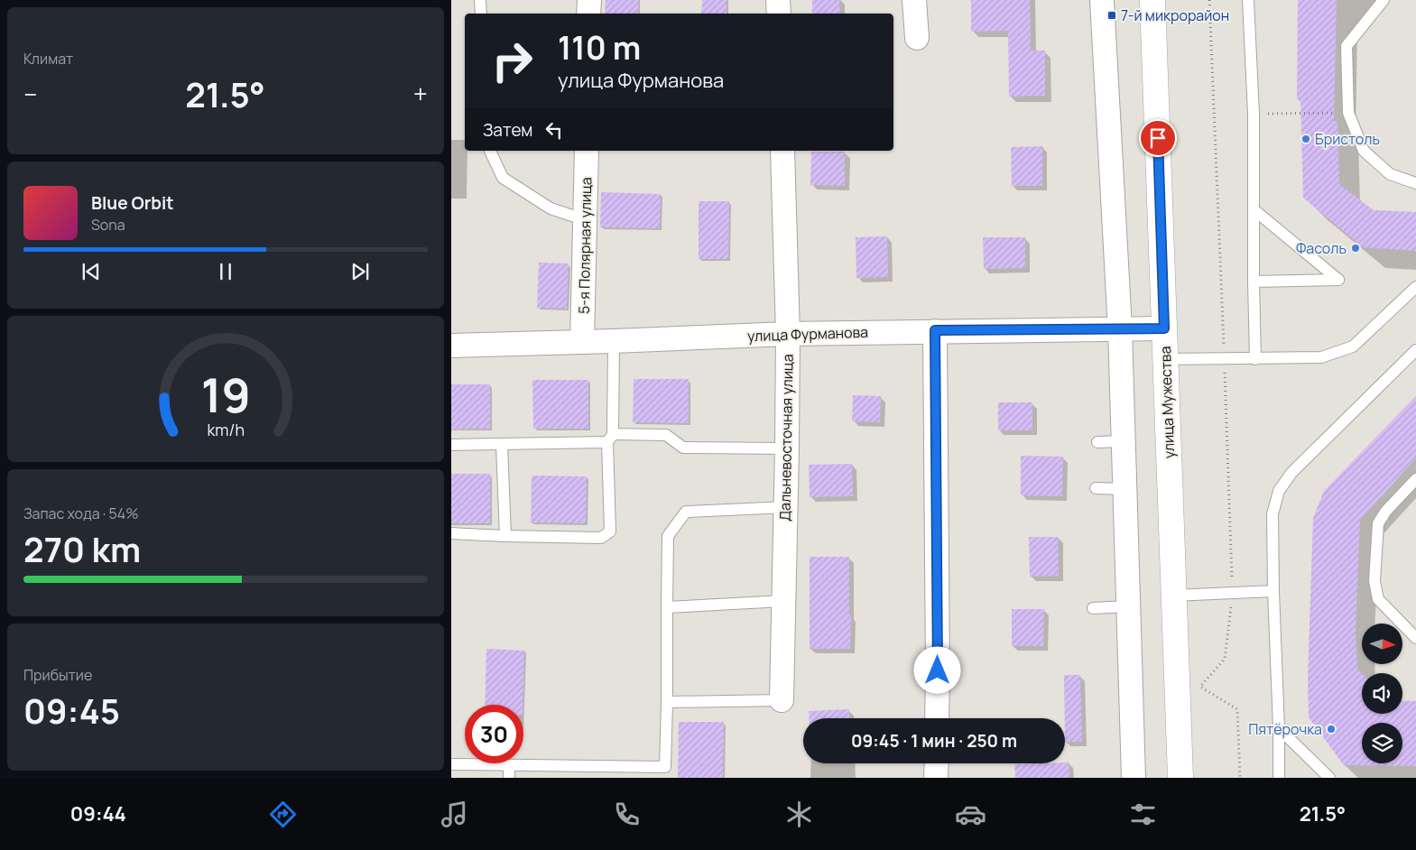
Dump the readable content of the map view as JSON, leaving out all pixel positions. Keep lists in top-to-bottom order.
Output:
{
  "streets": {
    "main road": ["улица Мужества"],
    "street": ["5-я Полярная улица", "улица Фурманова", "Дальневосточная улица"]
  },
  "crossings": [
    ["5-я Полярная улица", "улица Фурманова"],
    ["улица Фурманова", "улица Мужества"],
    ["улица Фурманова", "Дальневосточная улица"]
  ],
  "places": {
    "transit": ["7-й микрорайон"],
    "other": ["Бристоль", "Фасоль", "Пятёрочка"]
  },
  "north": "right",
  "page": {
    "tile": [
      "Климат",
      ["Запас хода · 54%", "270 km"],
      ["Прибытие", "09:45"]
    ],
    "turn": ["110 m", "улица Фурманова"],
    "heat": ["−", "21.5°", "+"],
    "then": "Затем",
    "song": ["Blue Orbit", "Sona"],
    "limit": "30",
    "trip": "09:45 · 1 мин · 250 m",
    "tabs": ["09:44", "21.5°"],
    "gauge": ["19", "km/h"]
  }
}
